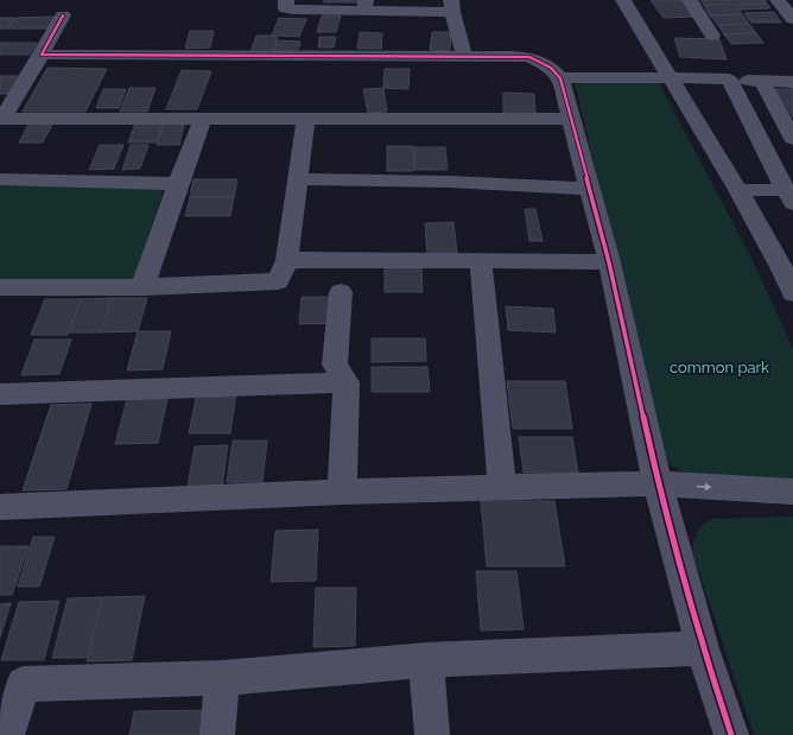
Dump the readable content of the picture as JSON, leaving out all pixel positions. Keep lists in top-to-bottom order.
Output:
{
  "parks": ["common park"]
}
